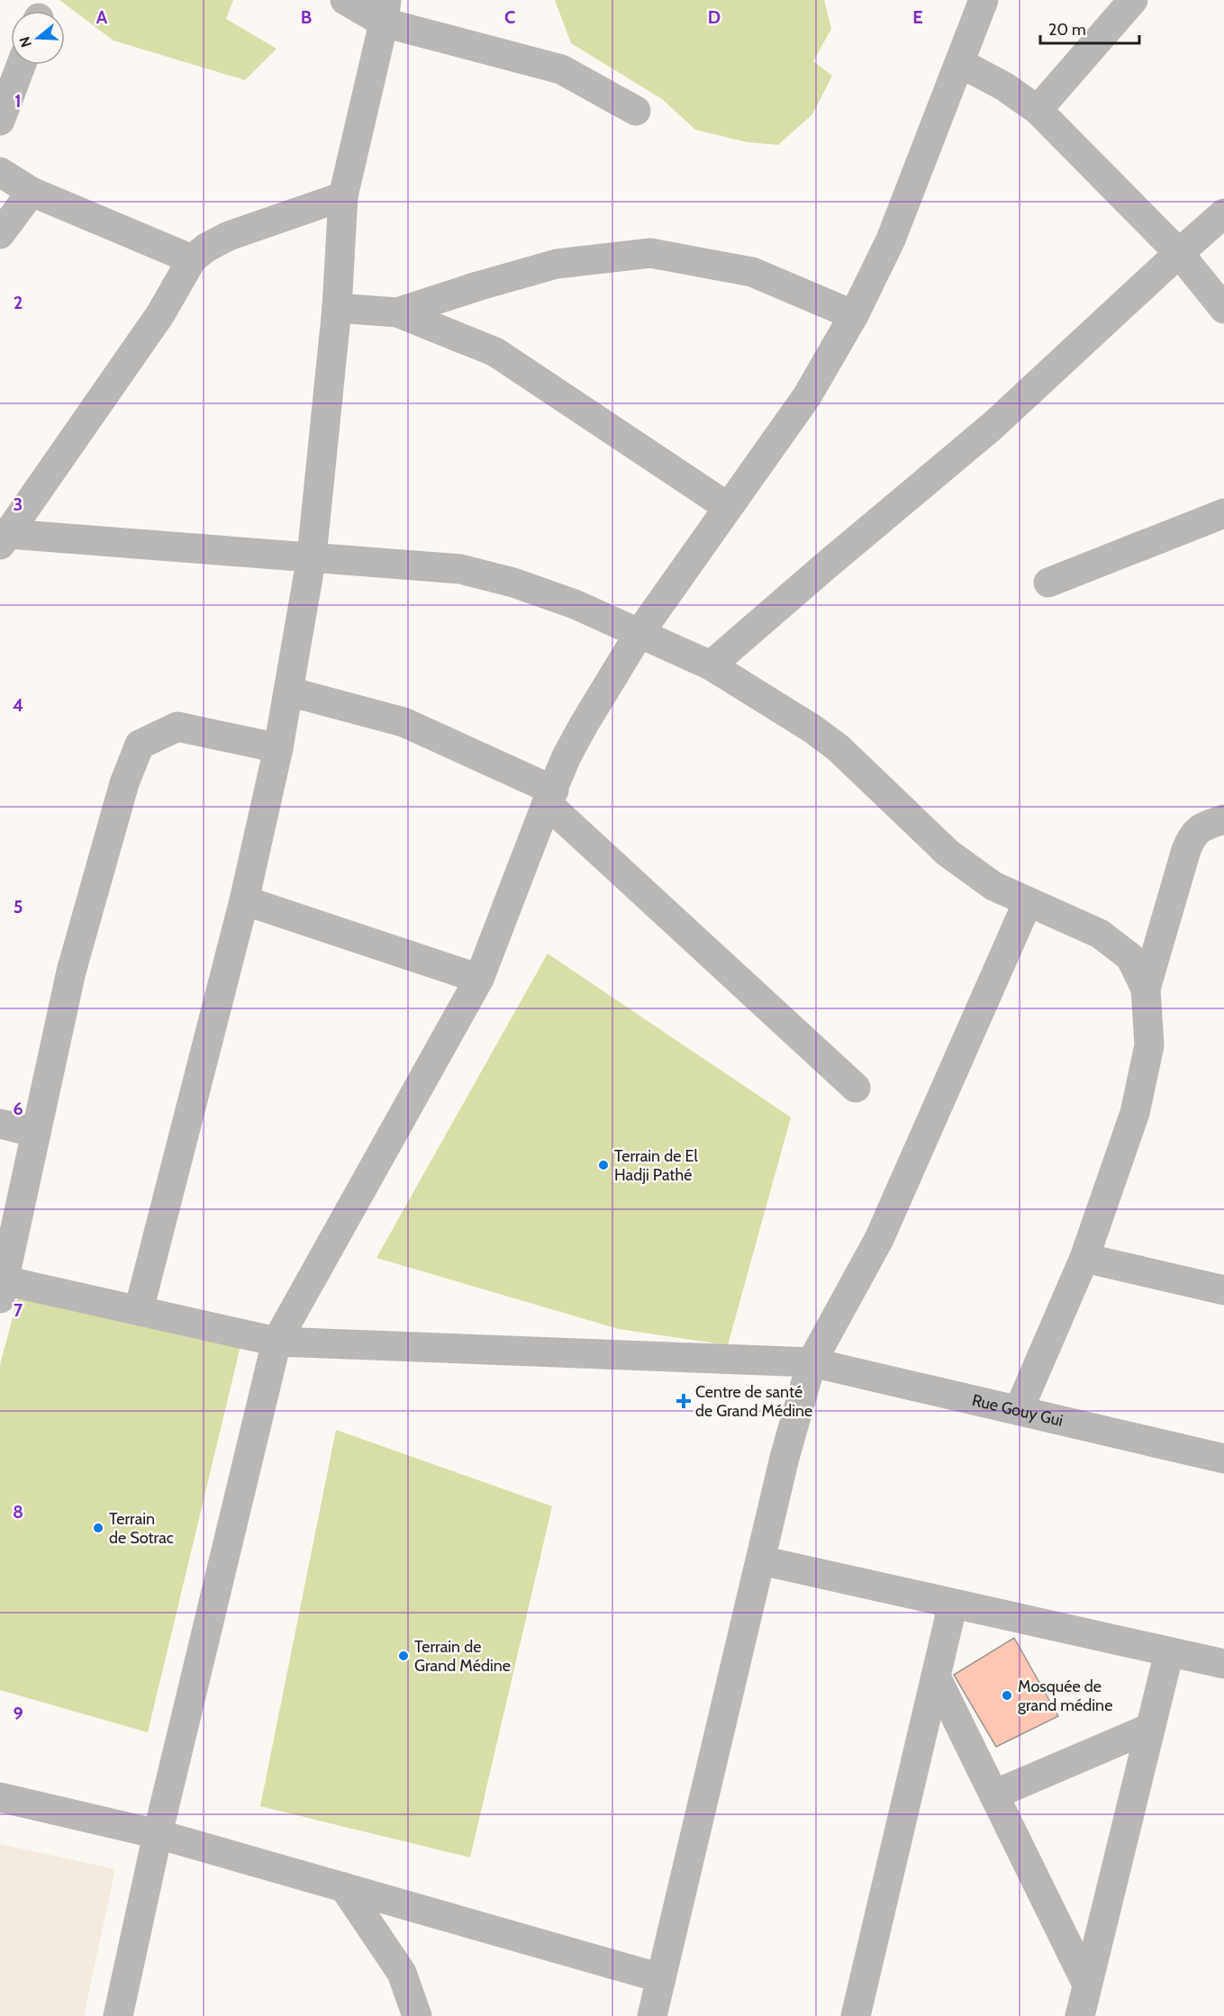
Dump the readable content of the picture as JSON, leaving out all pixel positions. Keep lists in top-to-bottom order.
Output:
{
  "streets": {
    "street": ["Rue Gouy Gui"]
  },
  "places": {
    "other": [
      "Terrain de El Hadji Pathé",
      "Terrain de Sotrac",
      "Terrain de Grand Médine",
      "Mosquée de grand médine"
    ],
    "health": ["Centre de santé de Grand Médine"]
  },
  "scale_bar": "20 m",
  "north": "left",
  "grid": {
    "columns": [
      "A",
      "B",
      "C",
      "D",
      "E"
    ],
    "rows": [
      "1",
      "2",
      "3",
      "4",
      "5",
      "6",
      "7",
      "8",
      "9"
    ]
  }
}
